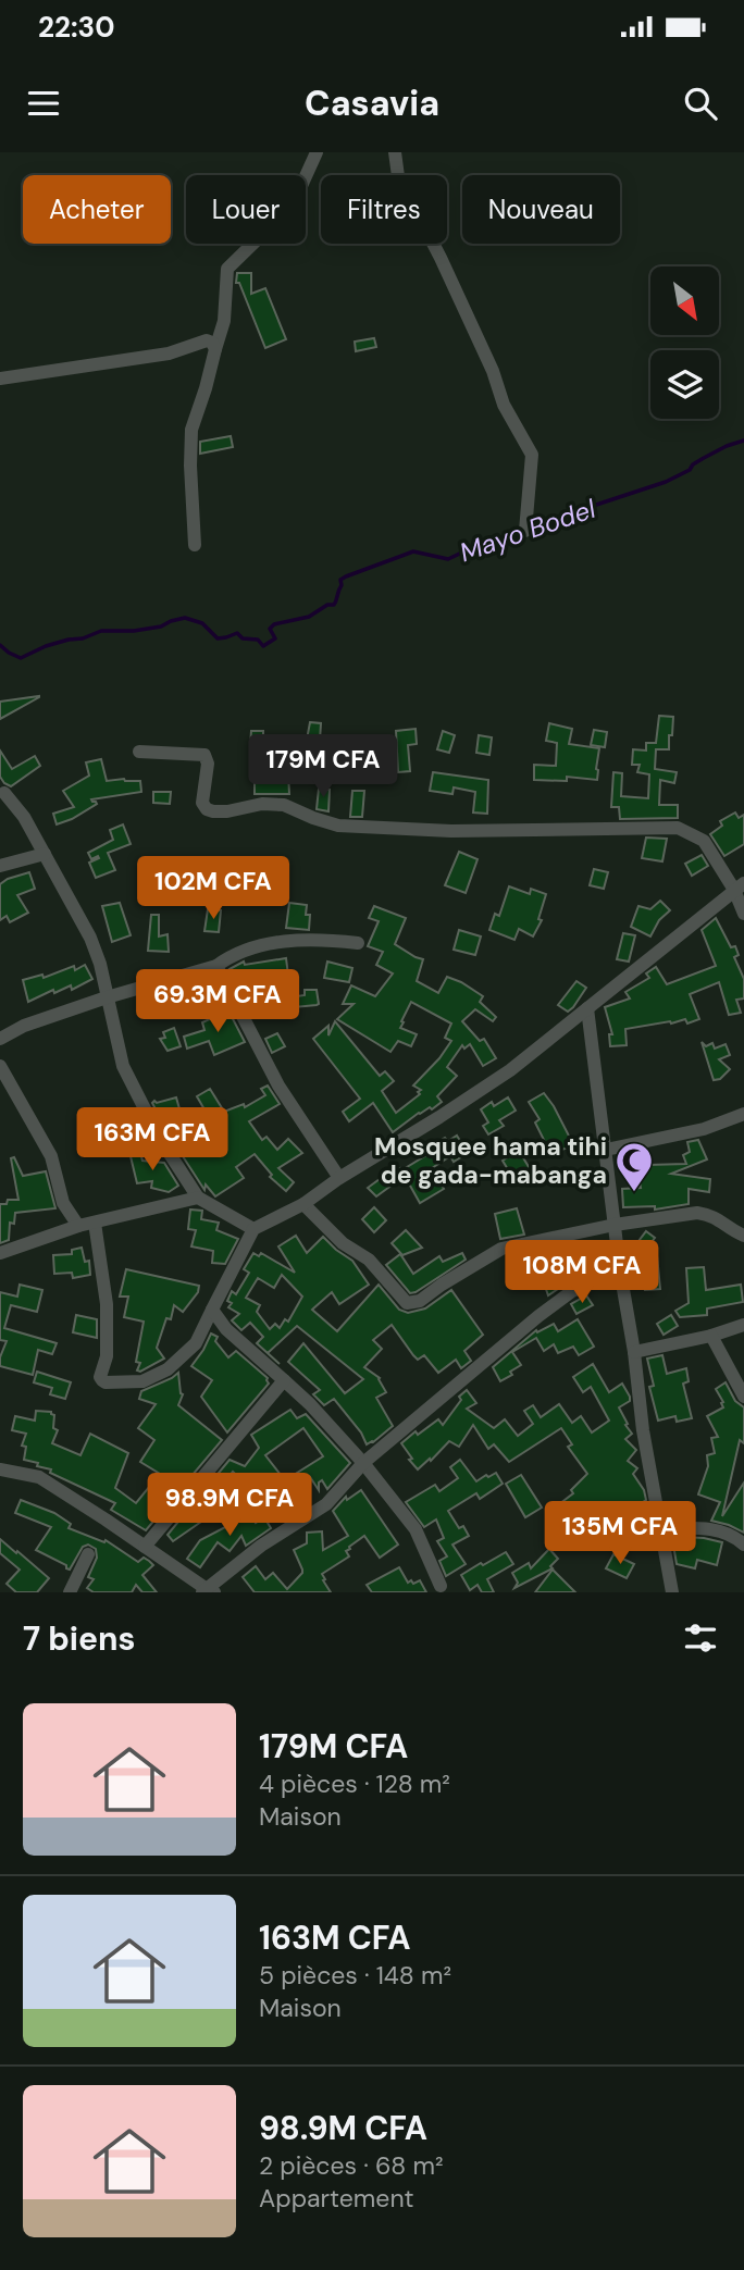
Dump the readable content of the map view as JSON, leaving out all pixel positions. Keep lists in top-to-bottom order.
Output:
{
  "water": ["Mayo Bodel"],
  "places": {
    "mosque": ["Mosquee hama tihi de gada-mabanga"]
  },
  "north": "bottom right",
  "page": {
    "status": "22:30",
    "header": "Casavia",
    "chip": [
      "Acheter",
      "Louer",
      "Filtres",
      "Nouveau"
    ],
    "price": [
      "179M CFA",
      "102M CFA",
      "69.3M CFA",
      "163M CFA",
      "108M CFA",
      "98.9M CFA",
      "135M CFA"
    ],
    "heading": "7 biens",
    "list": [
      {
        "name": "179M CFA",
        "note": "4 pièces · 128 m² · Maison"
      },
      {
        "name": "163M CFA",
        "note": "5 pièces · 148 m² · Maison"
      },
      {
        "name": "98.9M CFA",
        "note": "2 pièces · 68 m² · Appartement"
      }
    ]
  }
}
